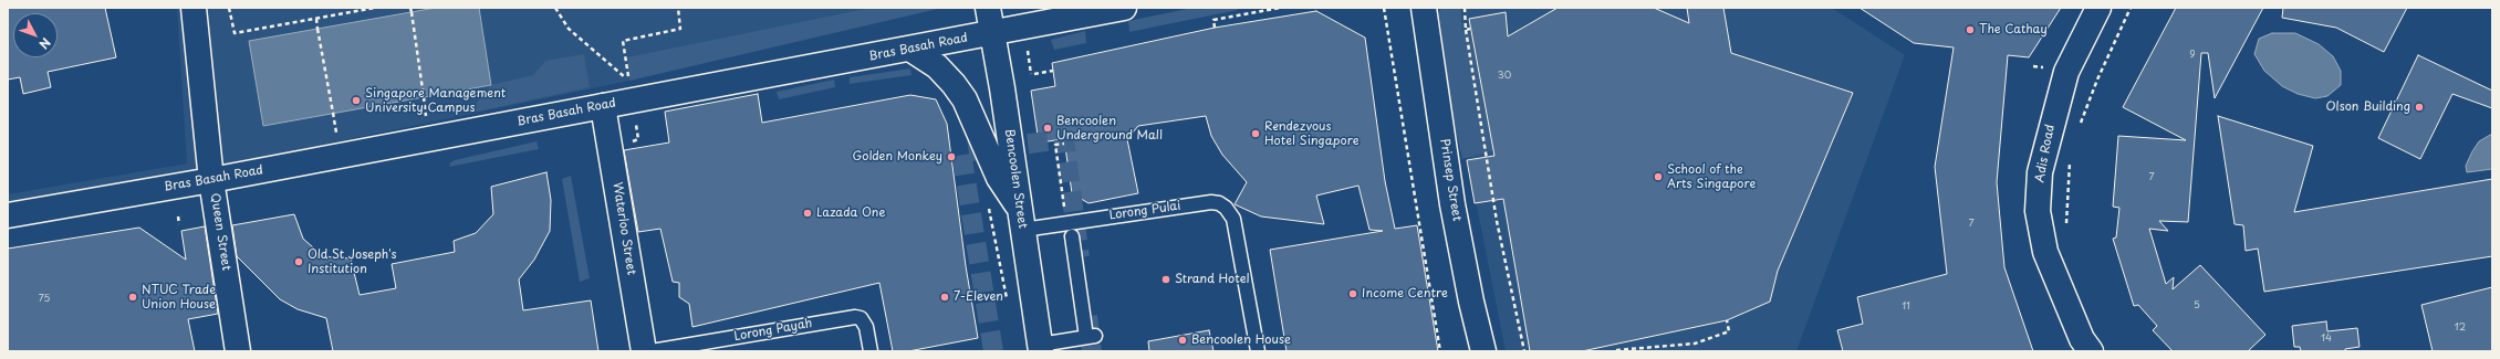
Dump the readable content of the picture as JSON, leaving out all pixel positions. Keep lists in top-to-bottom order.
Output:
{
  "streets": {
    "main road": [
      "Bras Basah Road",
      "Adis Road",
      "Bencoolen Street",
      "Prinsep Street",
      "Waterloo Street",
      "Queen Street"
    ],
    "lane": ["Lorong Pulai", "Lorong Payah"]
  },
  "crossings": [
    ["Bras Basah Road", "Bencoolen Street"],
    ["Bras Basah Road", "Waterloo Street"],
    ["Bras Basah Road", "Queen Street"],
    ["Bencoolen Street", "Lorong Pulai"]
  ],
  "places": [
    "The Cathay",
    "Singapore Management University Campus",
    "Olson Building",
    "Bencoolen Underground Mall",
    "Rendezvous Hotel Singapore",
    "Golden Monkey",
    "School of the Arts Singapore",
    "Lazada One",
    "Old St Joseph's Institution",
    "Strand Hotel",
    "Income Centre",
    "NTUC Trade Union House",
    "7-Eleven",
    "Bencoolen House"
  ],
  "house_numbers": [
    "9",
    "30",
    "7",
    "7",
    "75",
    "5",
    "11",
    "12",
    "14"
  ],
  "north": "bottom right"
}
